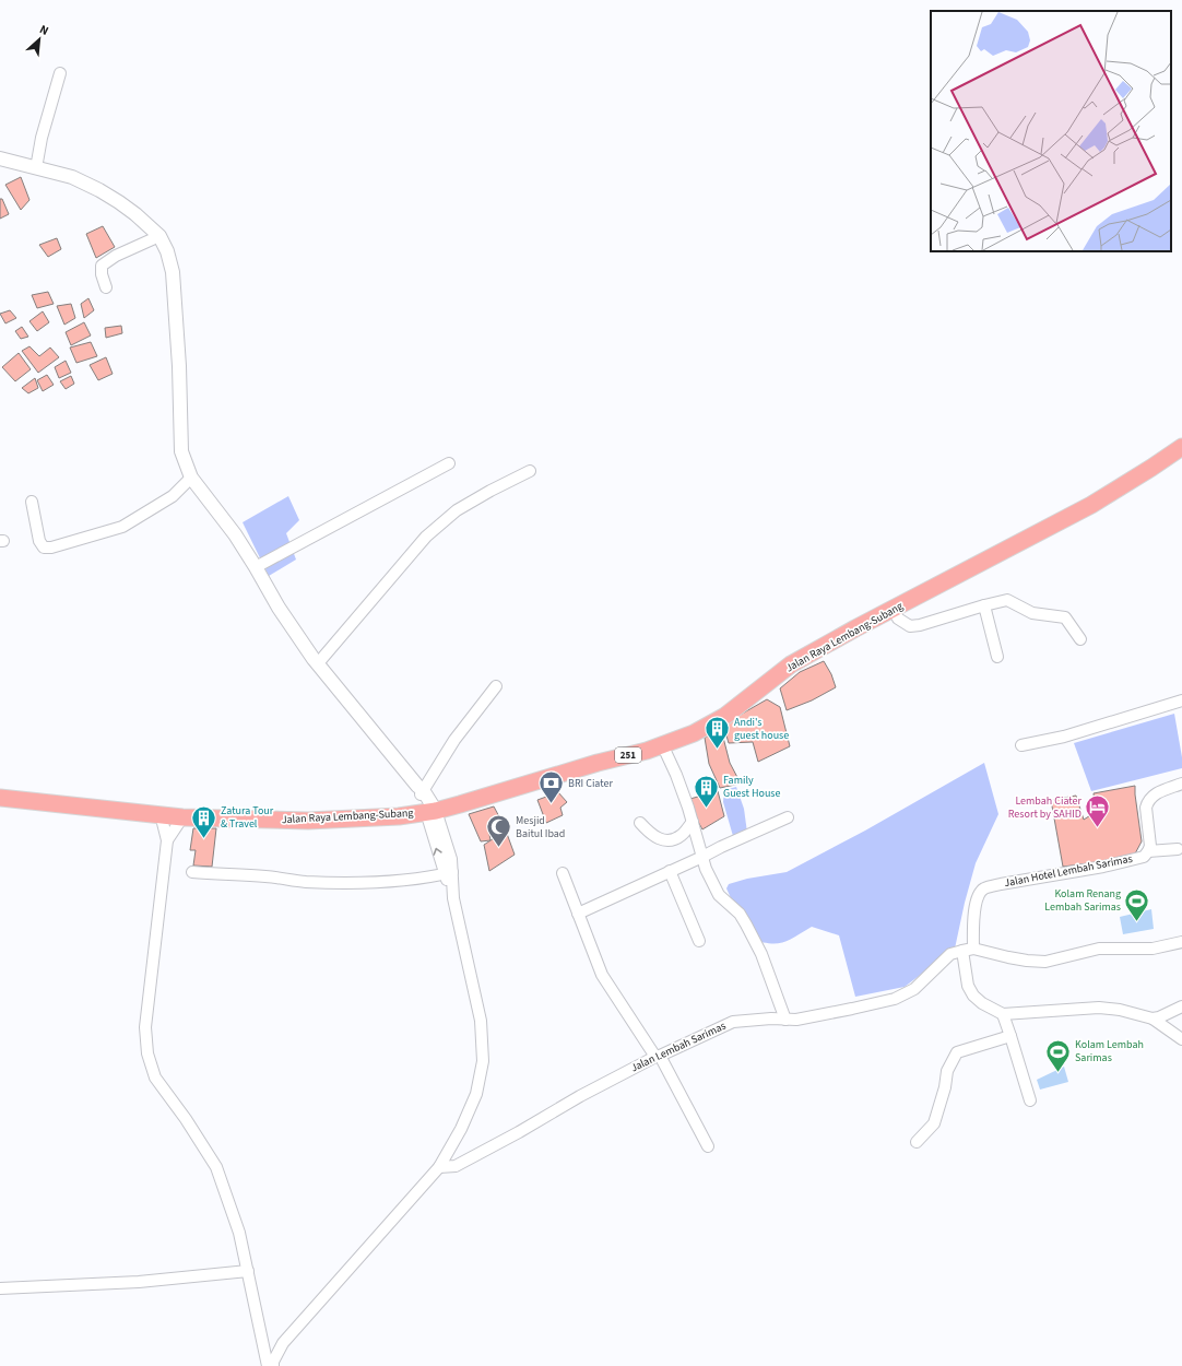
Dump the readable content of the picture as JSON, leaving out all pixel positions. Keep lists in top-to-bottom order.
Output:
{
  "streets": {
    "main road": ["Jalan Raya Lembang-Subang", "251"],
    "street": ["Jalan Hotel Lembah Sarimas", "Jalan Lembah Sarimas"]
  },
  "crossings": [
    ["Jalan Hotel Lembah Sarimas", "Jalan Lembah Sarimas"]
  ],
  "places": {
    "building": ["Andi's guest house", "Family Guest House", "Zatura Tour & Travel"],
    "bank": ["BRI Ciater"],
    "hotel": ["Lembah Ciater Resort by SAHID"],
    "mosque": ["Mesjid Baitul Ibad"],
    "sports": ["Kolam Renang Lembah Sarimas", "Kolam Lembah Sarimas"]
  },
  "north": "top right"
}
